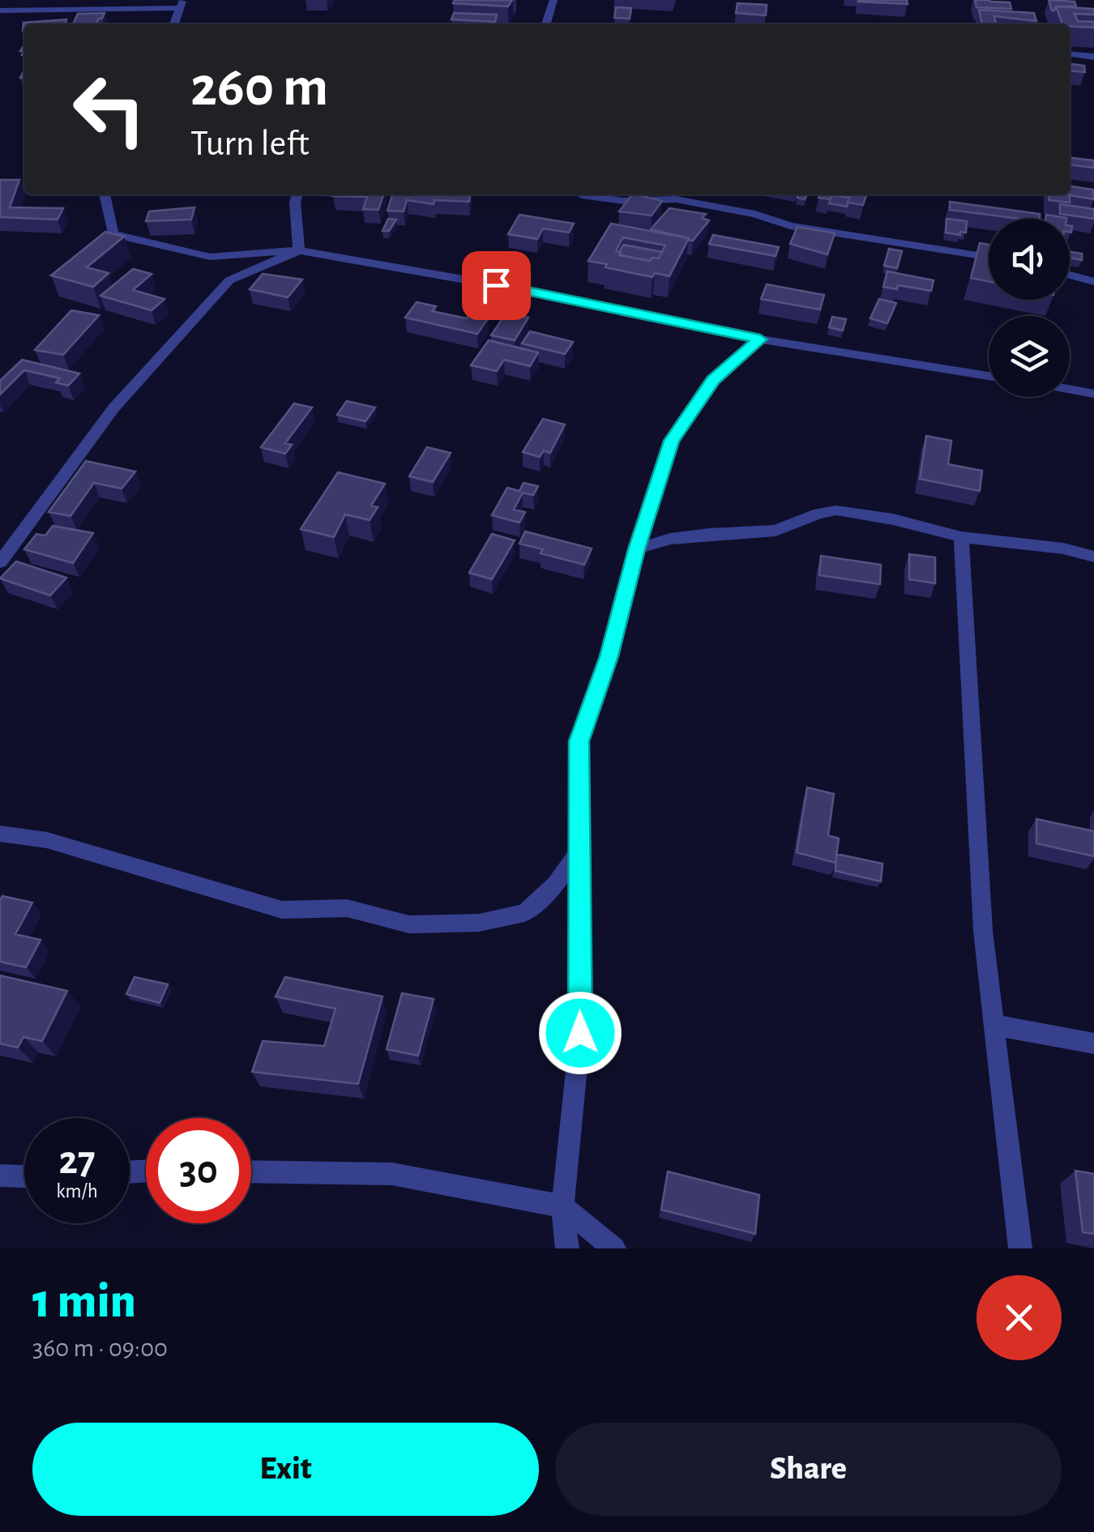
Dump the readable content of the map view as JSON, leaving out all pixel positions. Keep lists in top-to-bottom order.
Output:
{
  "page": {
    "turn": ["260 m", "Turn left"],
    "speed": "27 km/h",
    "limit": "30",
    "heading": ["1 min", "360 m · 09:00"],
    "buttons": ["Exit", "Share"]
  }
}
